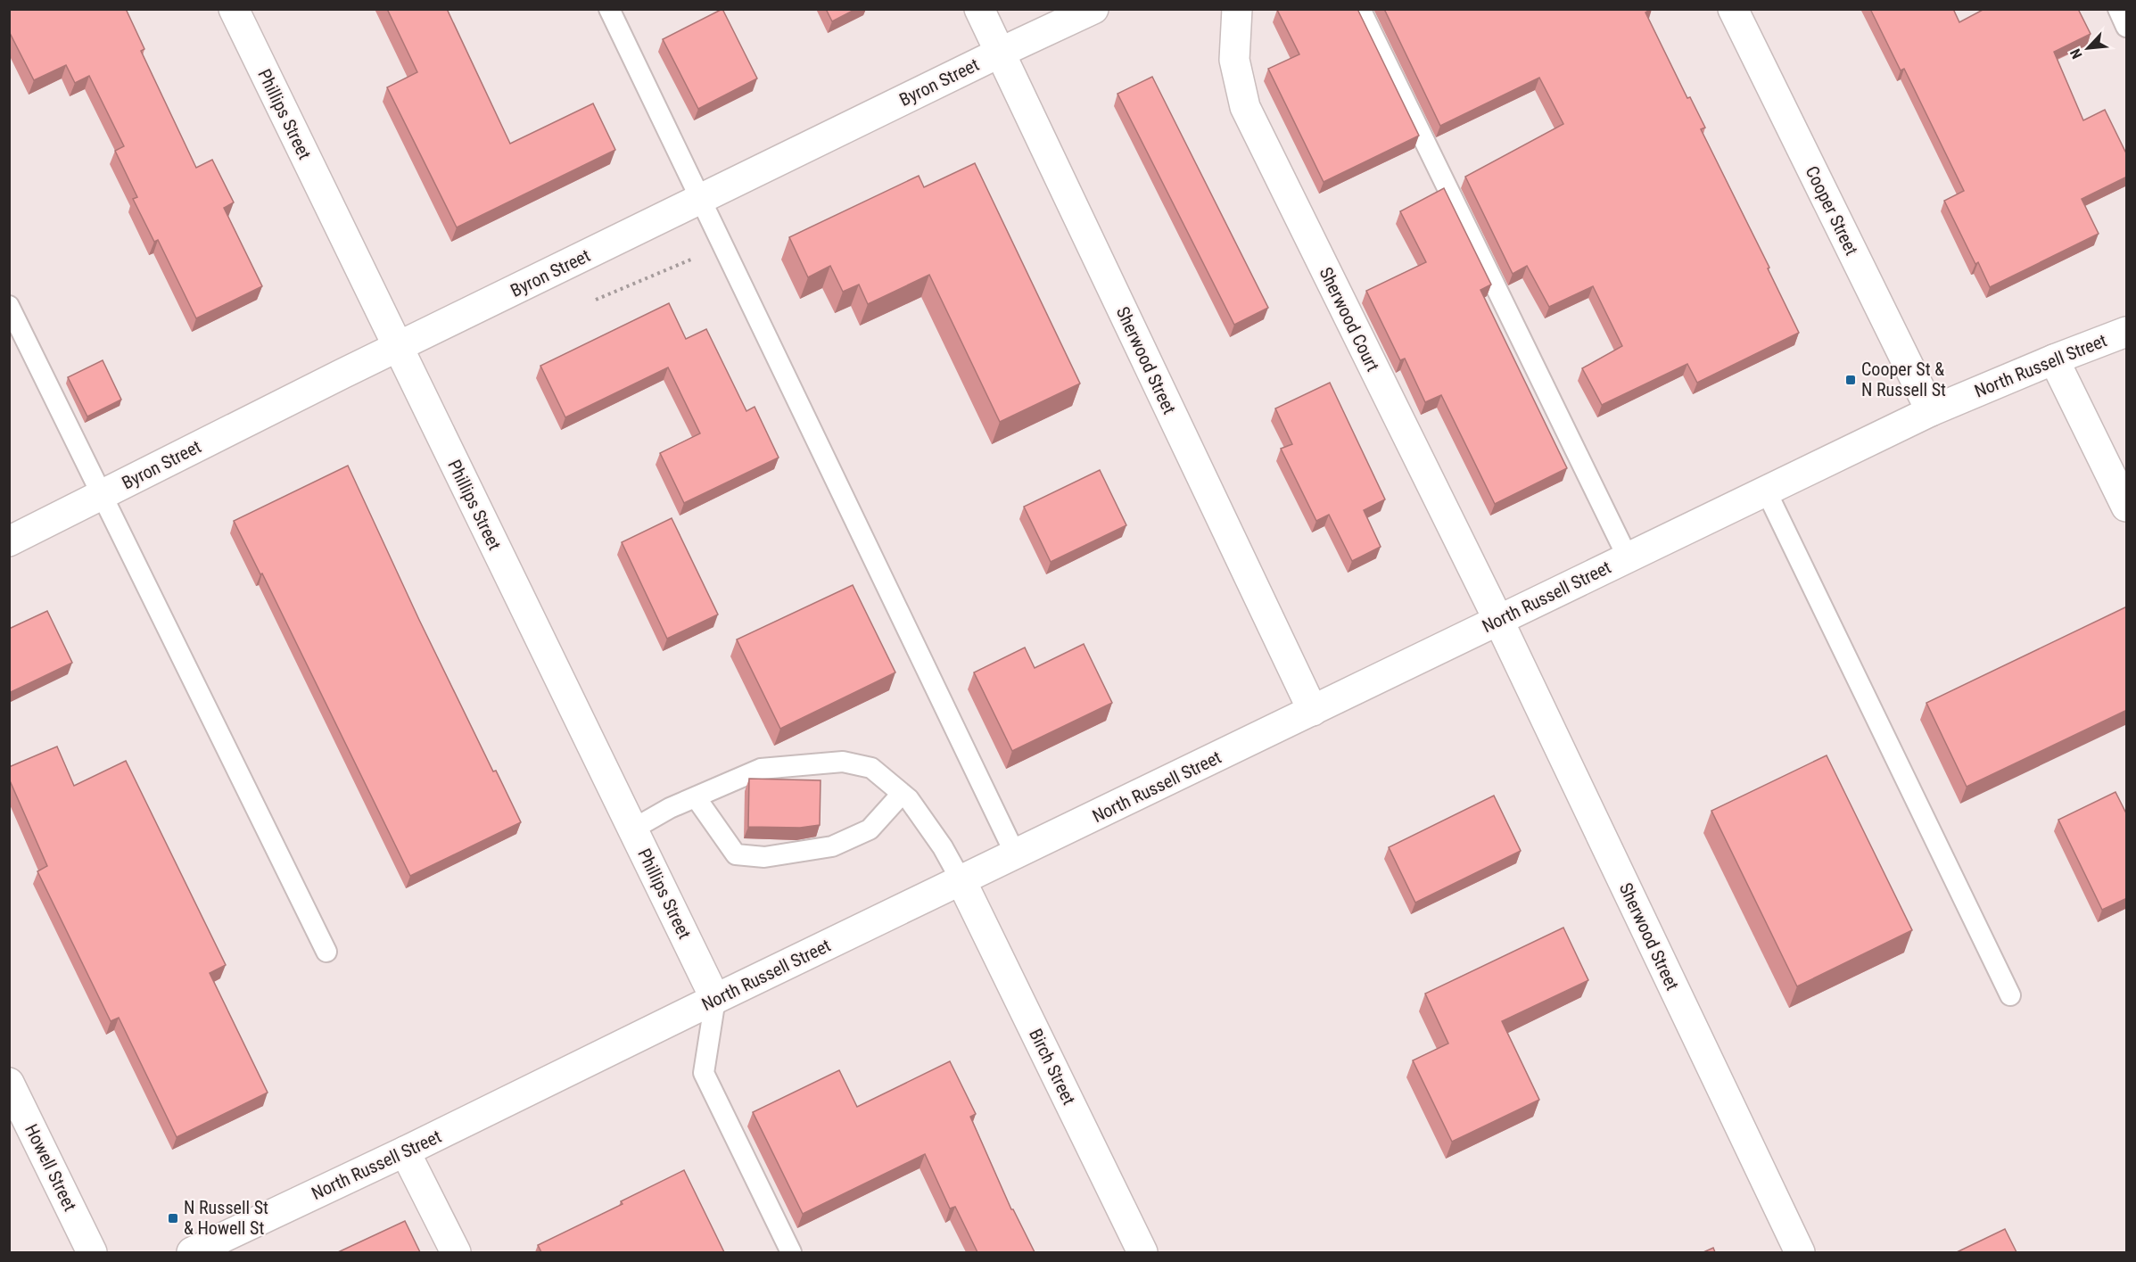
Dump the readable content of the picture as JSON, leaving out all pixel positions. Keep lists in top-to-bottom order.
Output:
{
  "streets": {
    "street": [
      "Byron Street",
      "Phillips Street",
      "Cooper Street",
      "Sherwood Court",
      "Sherwood Street",
      "North Russell Street",
      "Birch Street",
      "Howell Street"
    ]
  },
  "crossings": [
    ["Byron Street", "Phillips Street"],
    ["Byron Street", "Sherwood Street"],
    ["Phillips Street", "North Russell Street"],
    ["Cooper Street", "North Russell Street"],
    ["Sherwood Court", "Sherwood Street"],
    ["Sherwood Court", "North Russell Street"],
    ["Sherwood Street", "North Russell Street"],
    ["North Russell Street", "Birch Street"]
  ],
  "places": {
    "transit": ["Cooper St & N Russell St", "N Russell St & Howell St"]
  },
  "north": "bottom left"
}
